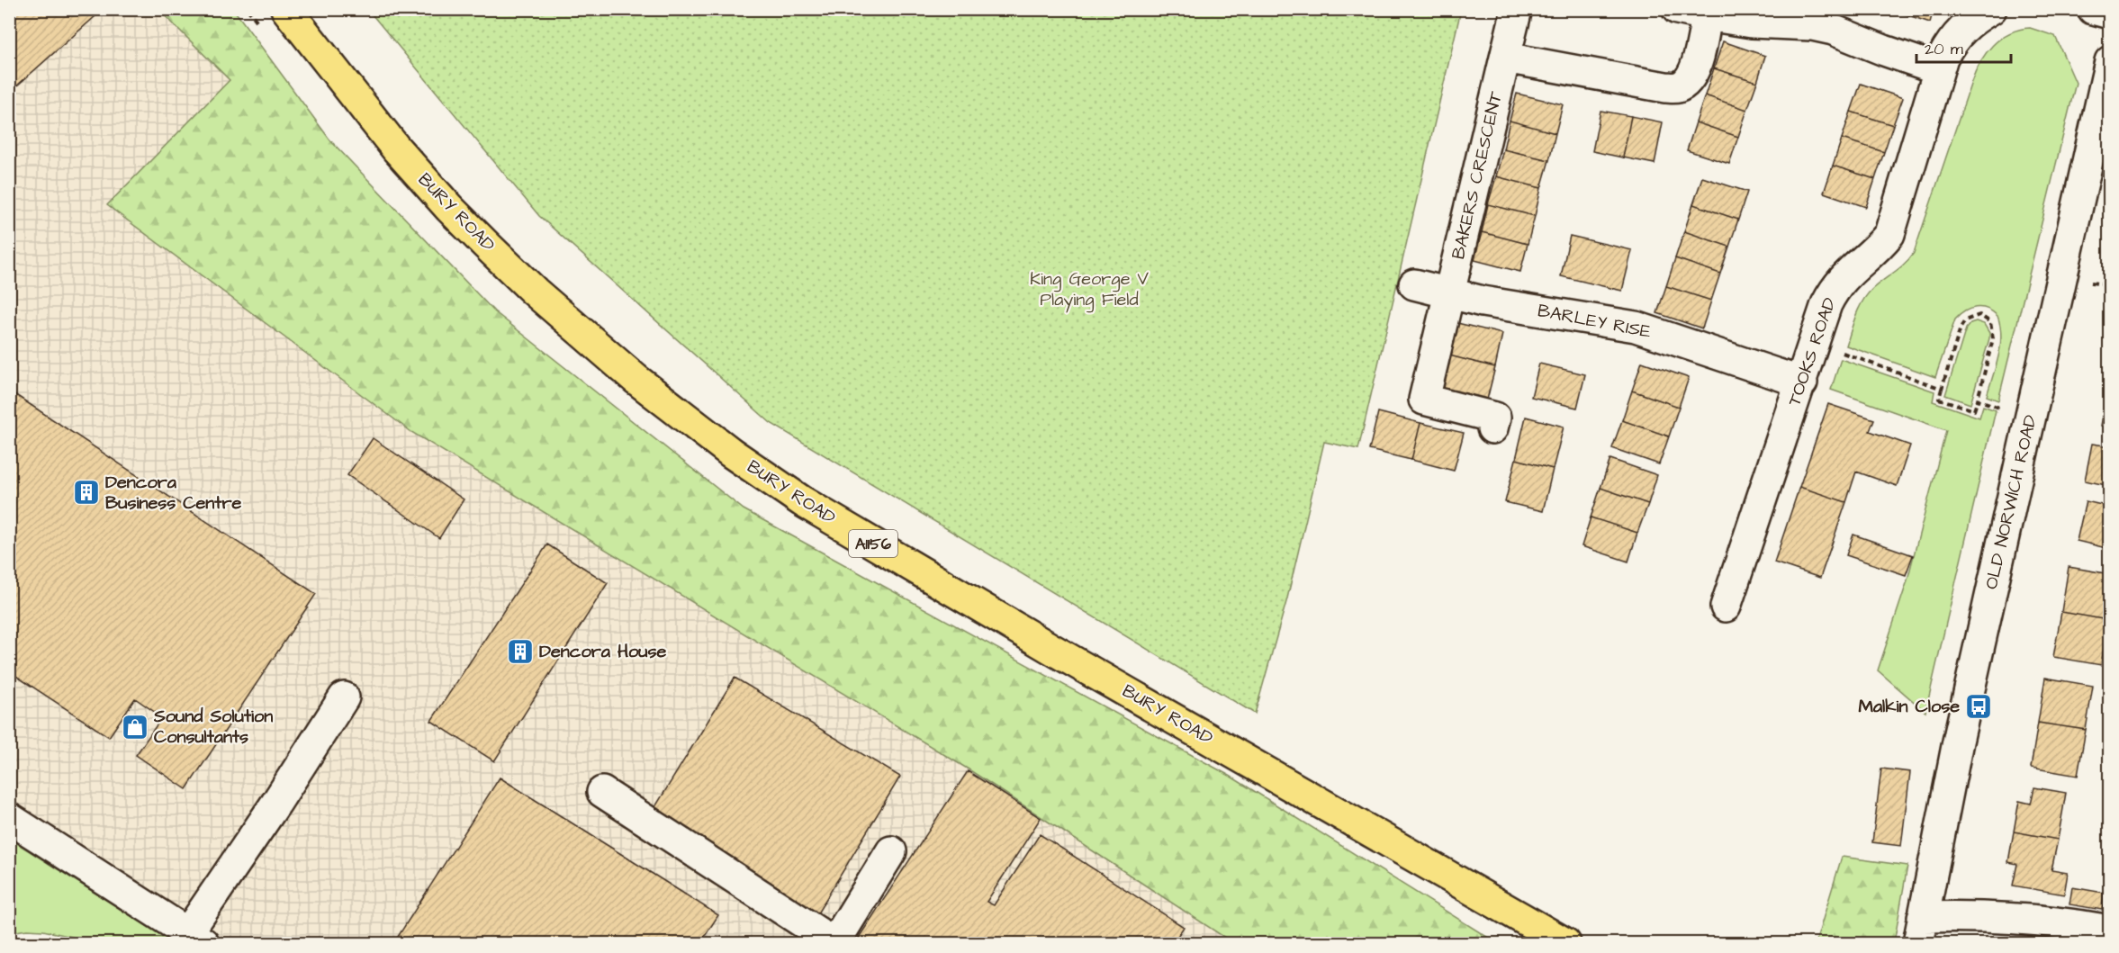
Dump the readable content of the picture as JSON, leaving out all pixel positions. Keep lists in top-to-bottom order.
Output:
{
  "streets": {
    "main road": ["BURY ROAD", "A1156"],
    "street": [
      "BAKERS CRESCENT",
      "BARLEY RISE",
      "TOOKS ROAD",
      "OLD NORWICH ROAD"
    ]
  },
  "crossings": [
    ["BAKERS CRESCENT", "BARLEY RISE"],
    ["BARLEY RISE", "TOOKS ROAD"]
  ],
  "parks": ["King George V Playing Field"],
  "places": {
    "building": ["Dencora Business Centre", "Dencora House"],
    "bus stop": ["Malkin Close"],
    "shop": ["Sound Solution Consultants"]
  },
  "scale_bar": "20 m"
}
